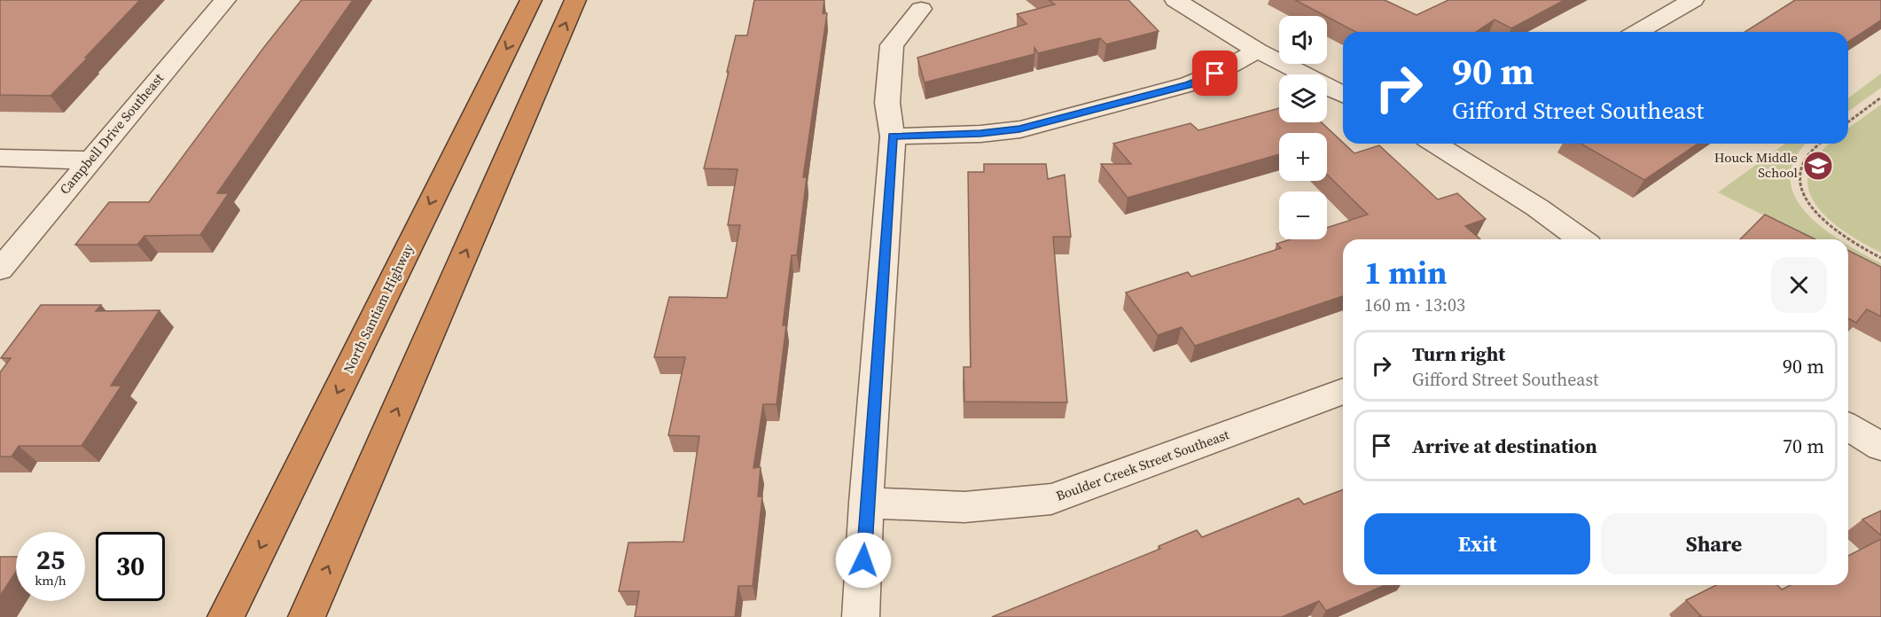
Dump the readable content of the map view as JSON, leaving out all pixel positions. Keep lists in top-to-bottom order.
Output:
{
  "streets": {
    "highway": ["North Santiam Highway"],
    "street": ["Campbell Drive Southeast", "Boulder Creek Street Southeast"]
  },
  "places": {
    "school or university": ["Houck Middle School"]
  },
  "page": {
    "map_buttons": ["+", "−"],
    "turn": ["90 m", "Gifford Street Southeast"],
    "heading": ["1 min", "160 m · 13:03"],
    "list": [
      {
        "name": "Turn right",
        "note": "Gifford Street Southeast",
        "value": "90 m"
      },
      {
        "name": "Arrive at destination",
        "value": "70 m"
      }
    ],
    "buttons": ["Exit", "Share"],
    "speed": "25 km/h",
    "limit": "30"
  }
}
